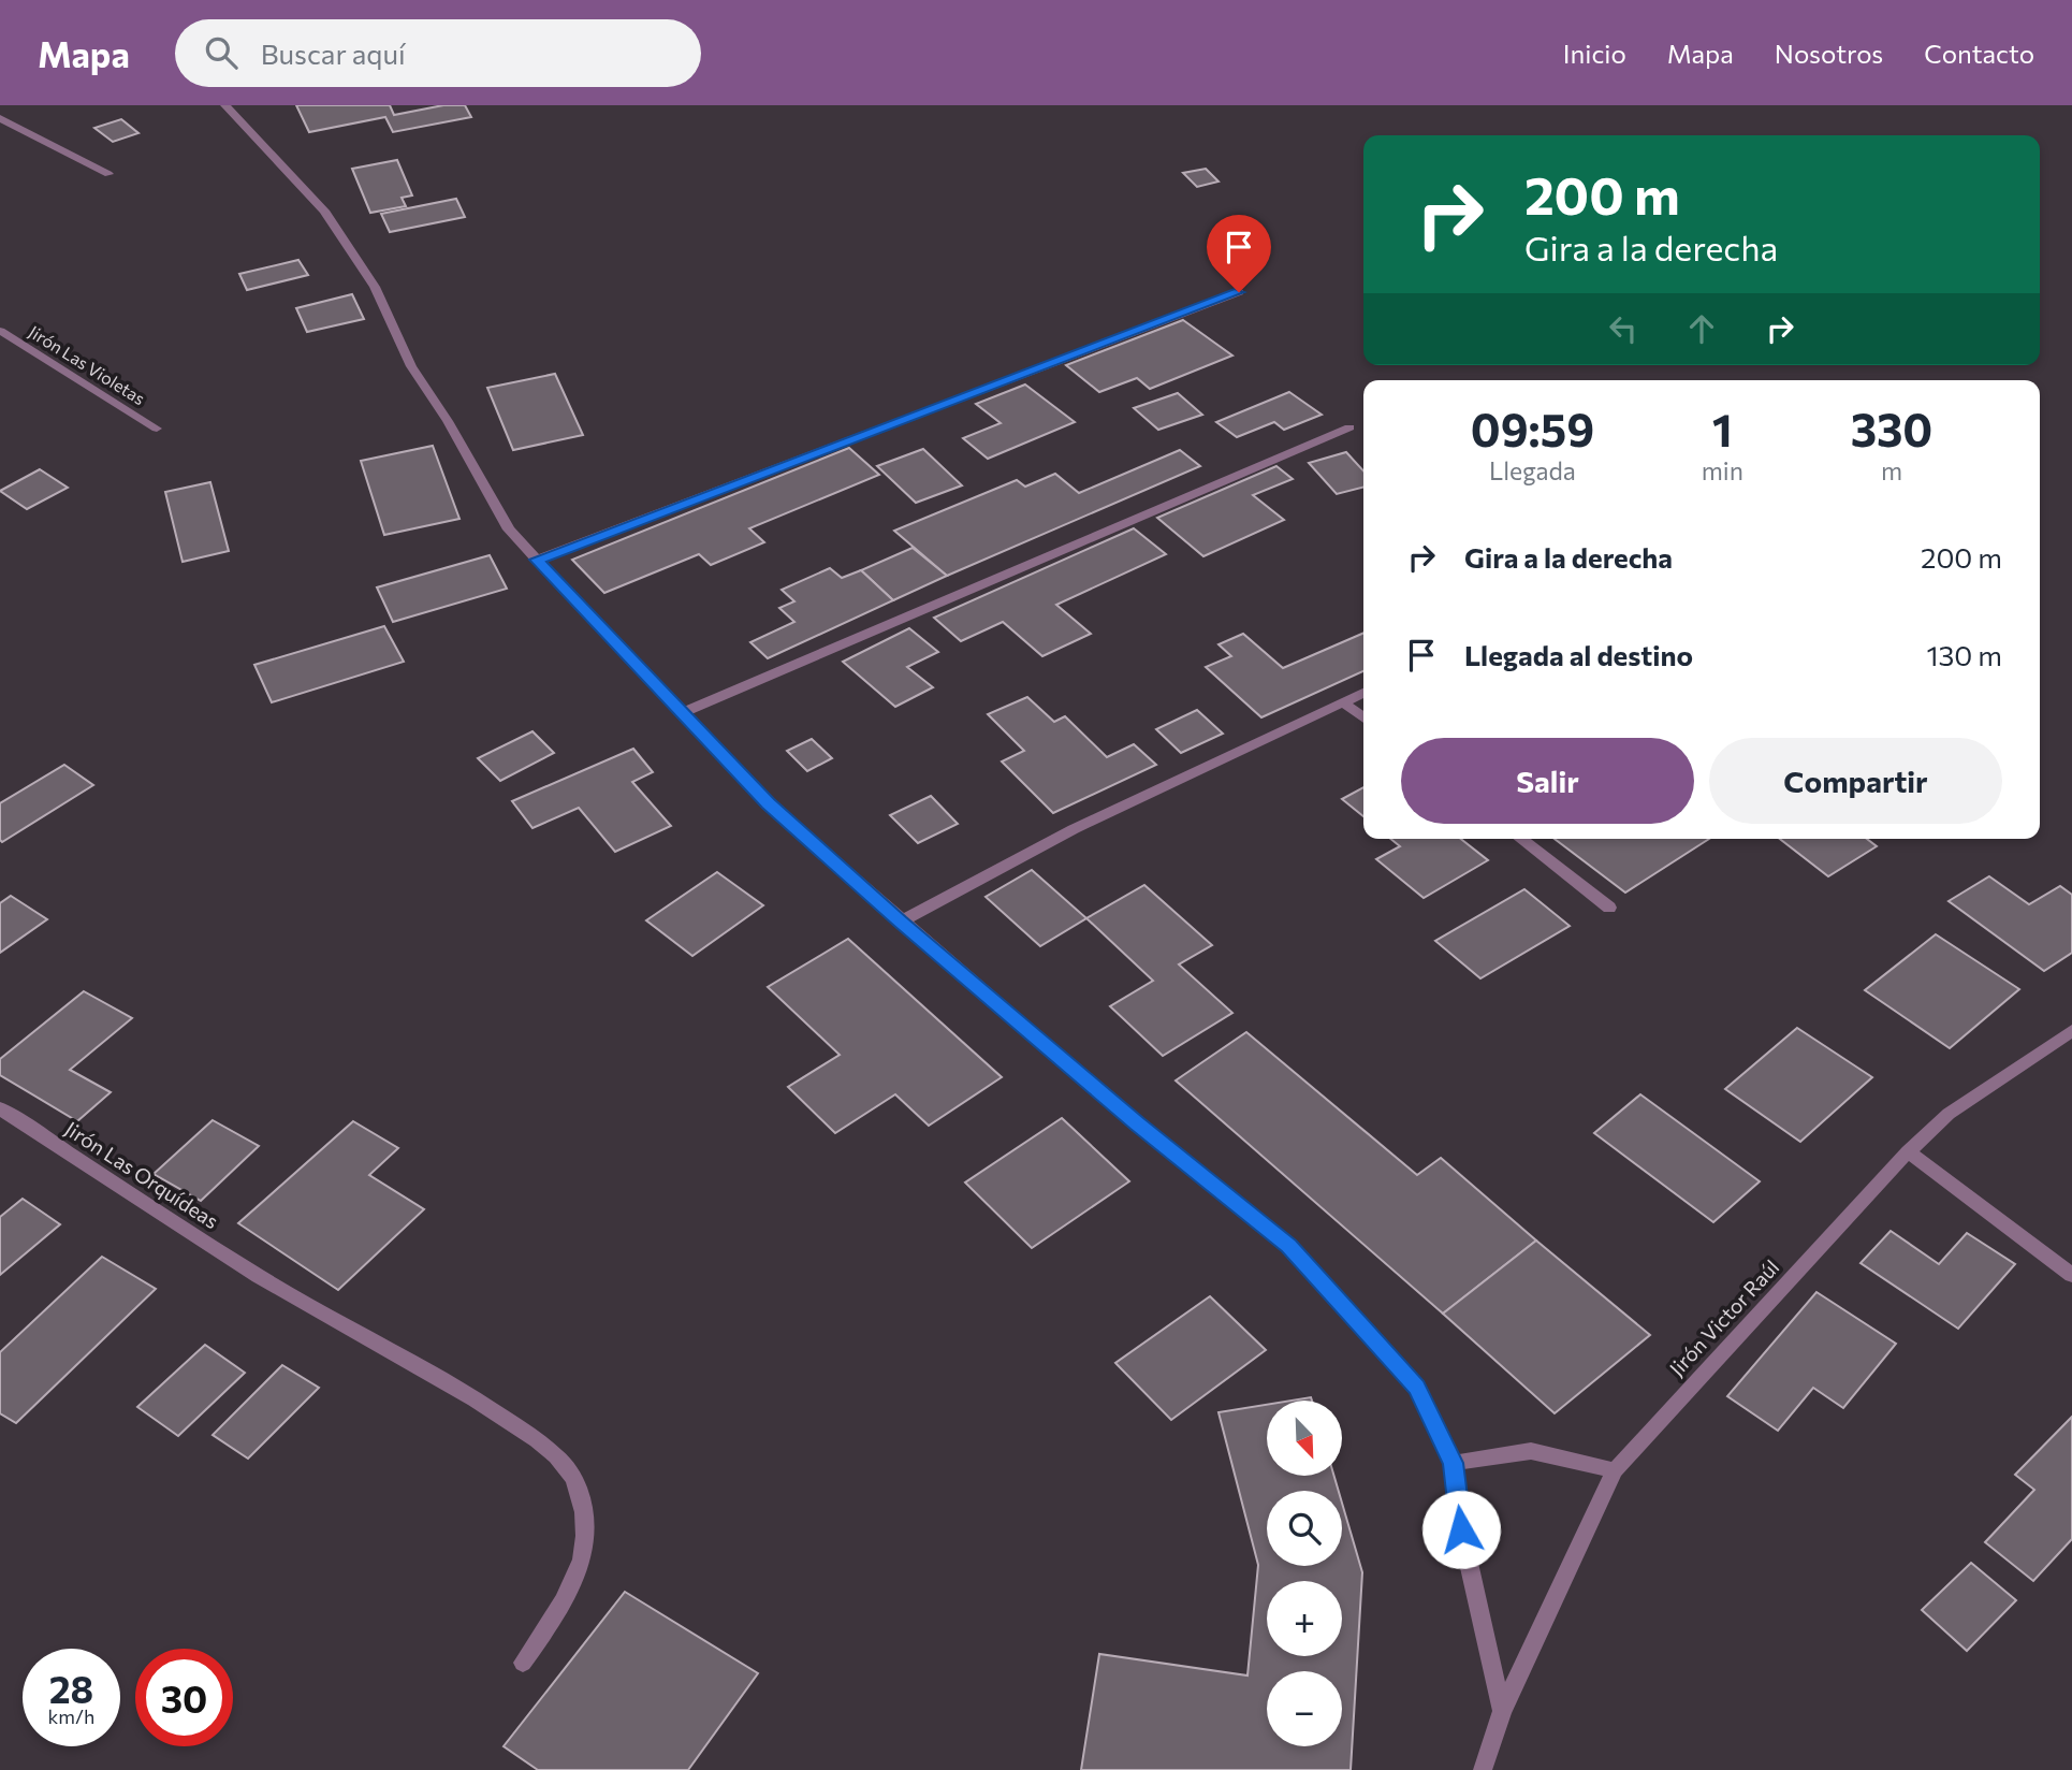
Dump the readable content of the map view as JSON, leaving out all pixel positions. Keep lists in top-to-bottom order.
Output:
{
  "streets": {
    "street": ["Jirón Las Violetas", "Jirón Las Orquídeas", "Jirón Victor Raúl"]
  },
  "north": "bottom right",
  "page": {
    "header": "Mapa",
    "search": "Buscar aquí",
    "nav": [
      "Inicio",
      "Mapa",
      "Nosotros",
      "Contacto"
    ],
    "turn": ["200 m", "Gira a la derecha"],
    "eta": [
      "09:59",
      "Llegada",
      "1",
      "min",
      "330",
      "m"
    ],
    "list": [
      {
        "name": "Gira a la derecha",
        "value": "200 m"
      },
      {
        "name": "Llegada al destino",
        "value": "130 m"
      }
    ],
    "buttons": ["Salir", "Compartir"],
    "map_buttons": ["+", "−"],
    "speed": "28 km/h",
    "limit": "30"
  }
}
